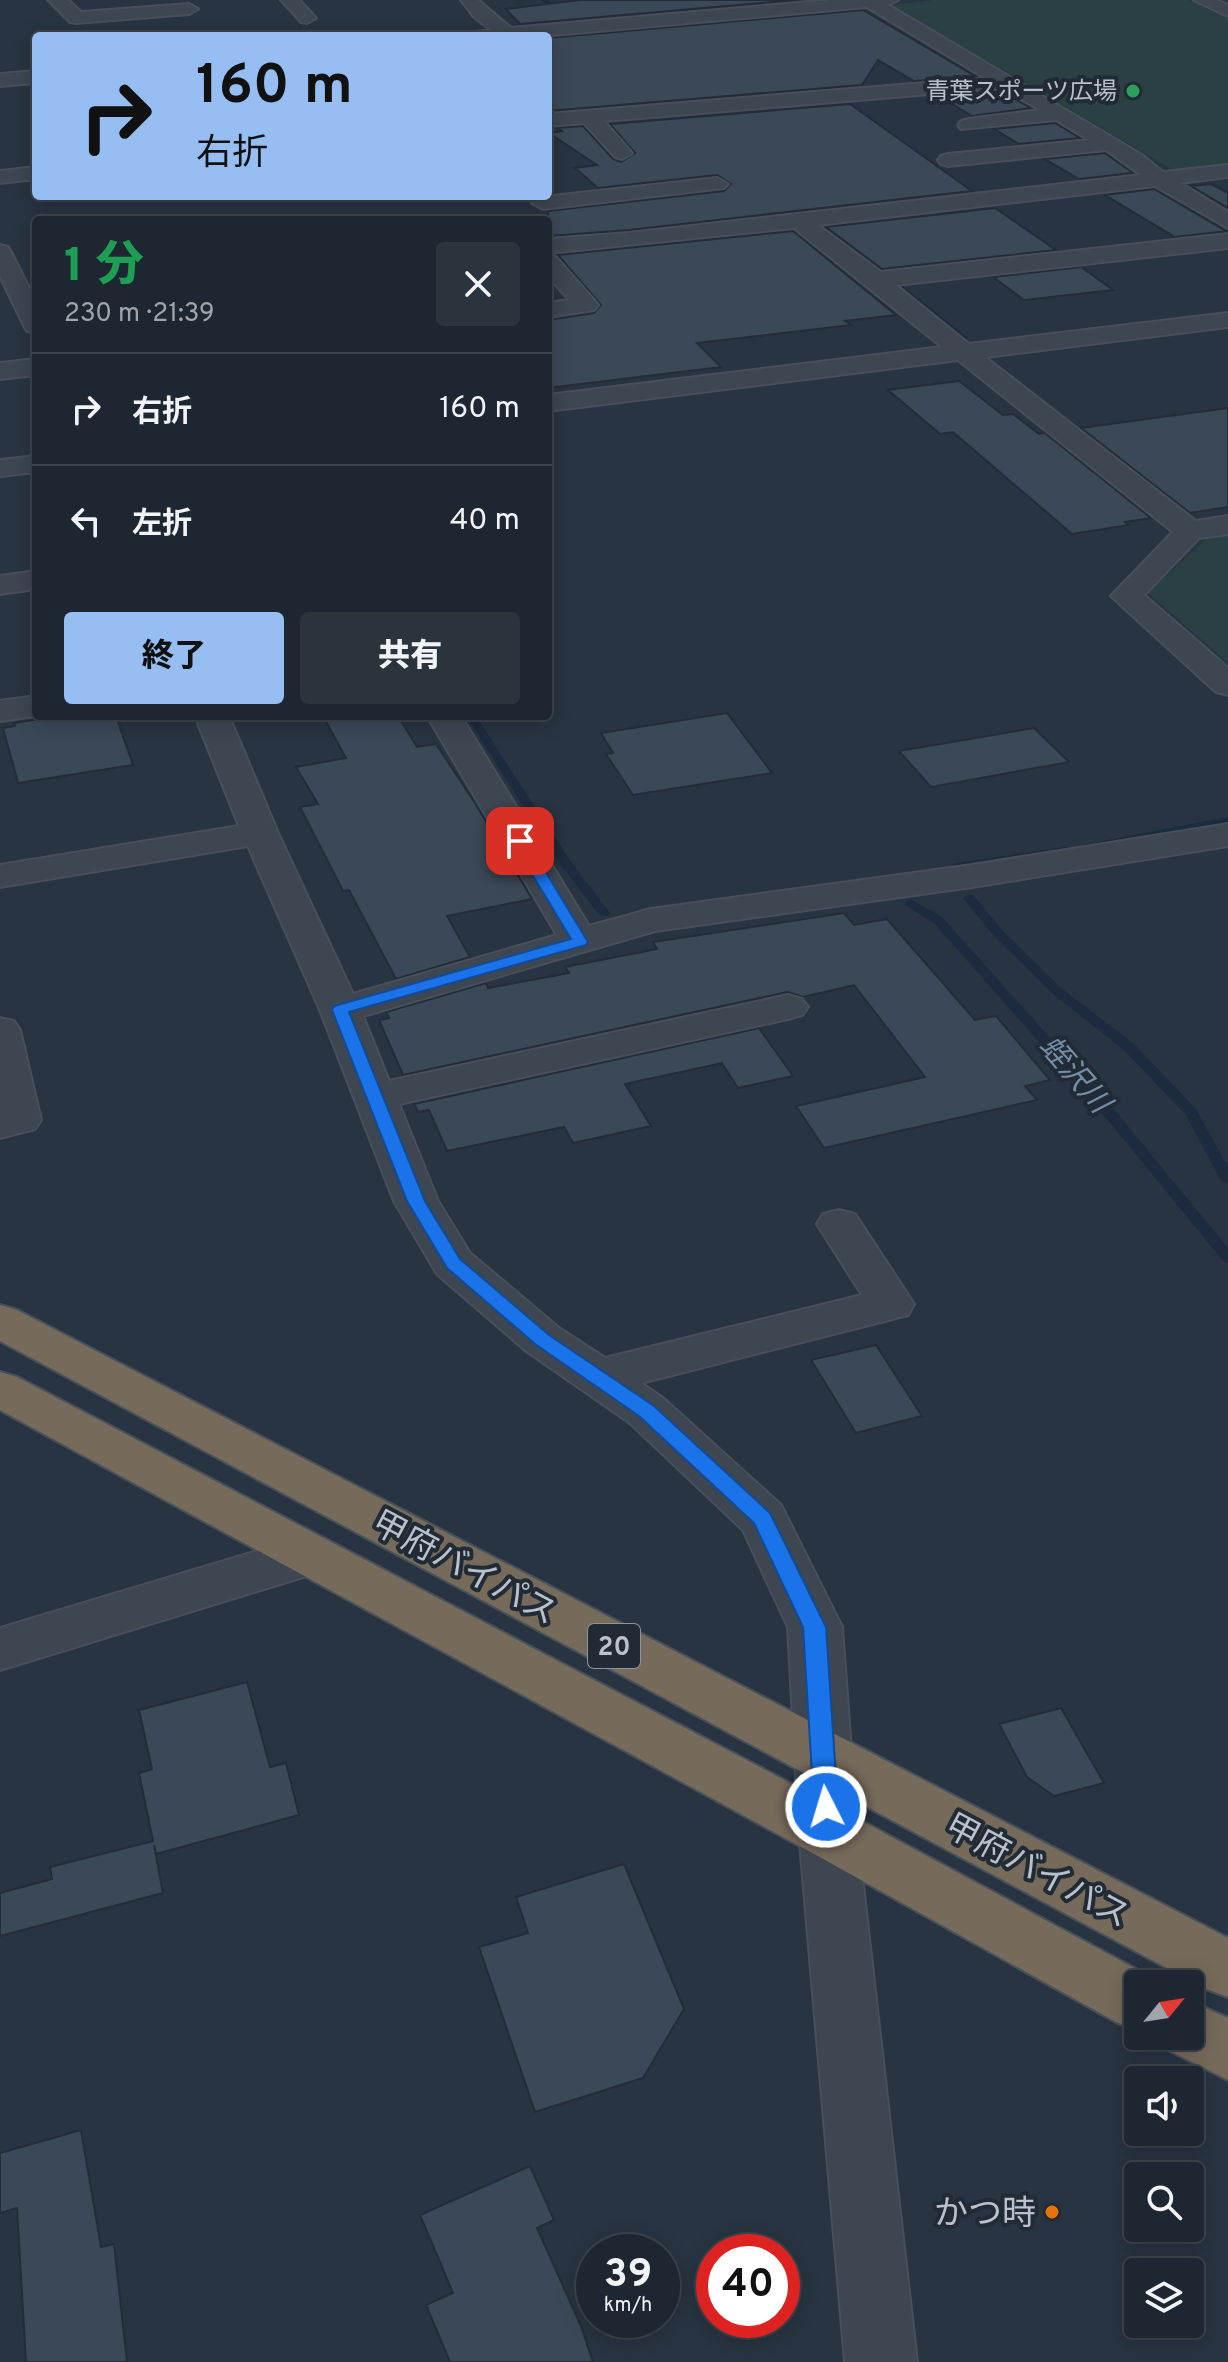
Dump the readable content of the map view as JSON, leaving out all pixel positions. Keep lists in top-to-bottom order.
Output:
{
  "streets": {
    "highway": ["甲府バイパス", "20"]
  },
  "water": ["蛭沢川"],
  "places": ["青葉スポーツ広場", "かつ時"],
  "north": "top right",
  "page": {
    "turn": ["160 m", "右折"],
    "heading": ["1 分", "230 m · 21:39"],
    "list": [
      {
        "name": "右折",
        "value": "160 m"
      },
      {
        "name": "左折",
        "value": "40 m"
      }
    ],
    "buttons": ["終了", "共有"],
    "speed": "39 km/h",
    "limit": "40"
  }
}
